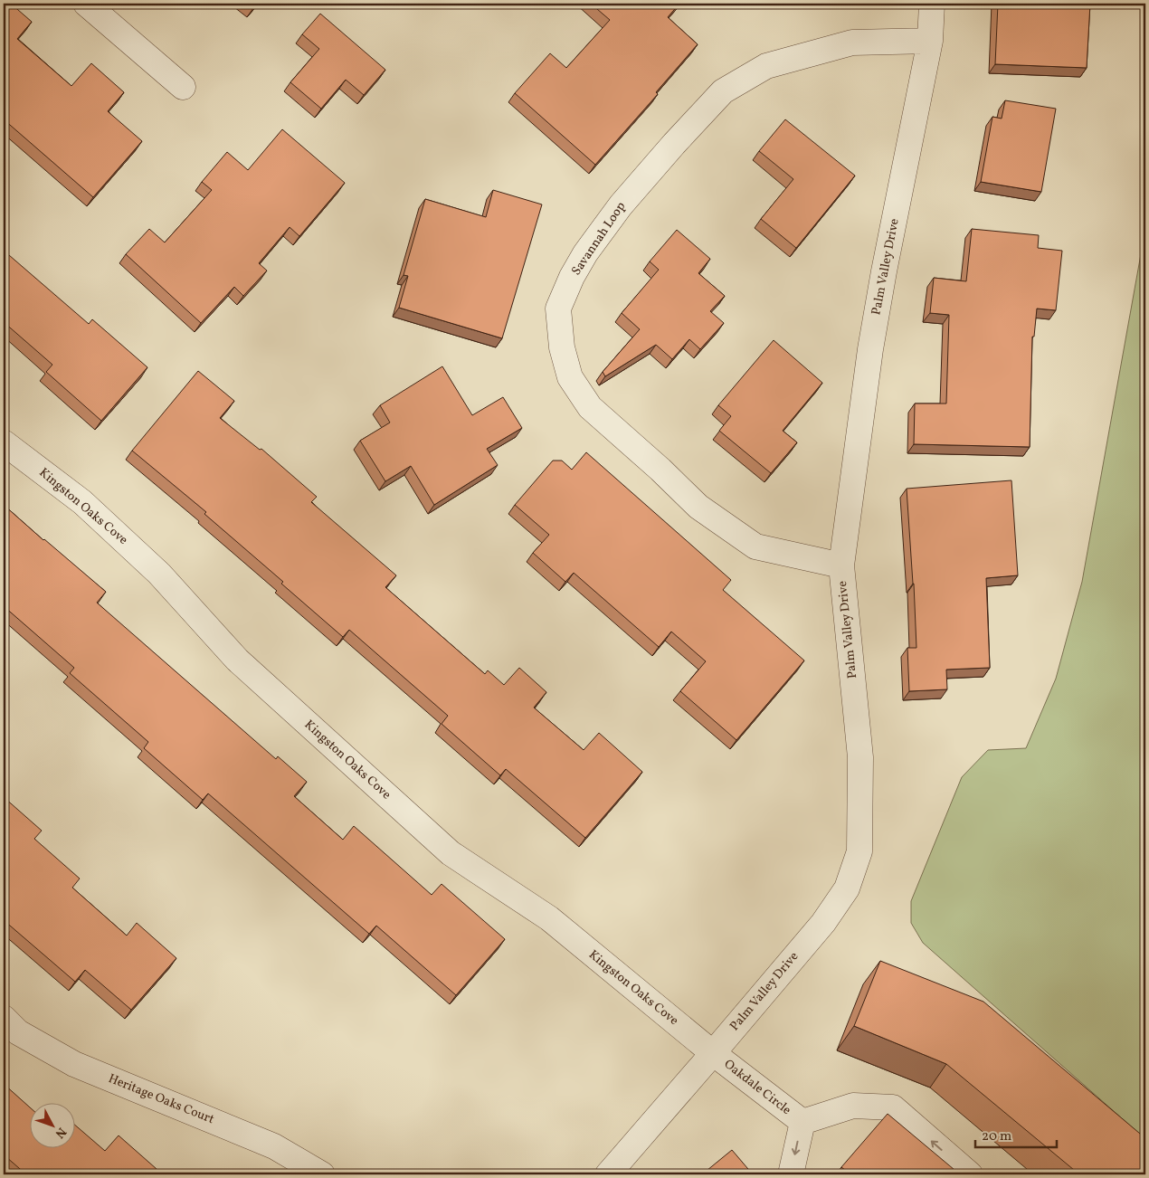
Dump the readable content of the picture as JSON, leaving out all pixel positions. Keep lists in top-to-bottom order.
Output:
{
  "streets": {
    "street": [
      "Savannah Loop",
      "Palm Valley Drive",
      "Kingston Oaks Cove",
      "Oakdale Circle",
      "Heritage Oaks Court"
    ]
  },
  "crossings": [
    ["Savannah Loop", "Palm Valley Drive"],
    ["Palm Valley Drive", "Kingston Oaks Cove"],
    ["Palm Valley Drive", "Oakdale Circle"],
    ["Kingston Oaks Cove", "Oakdale Circle"]
  ],
  "scale_bar": "20 m",
  "north": "bottom right"
}
